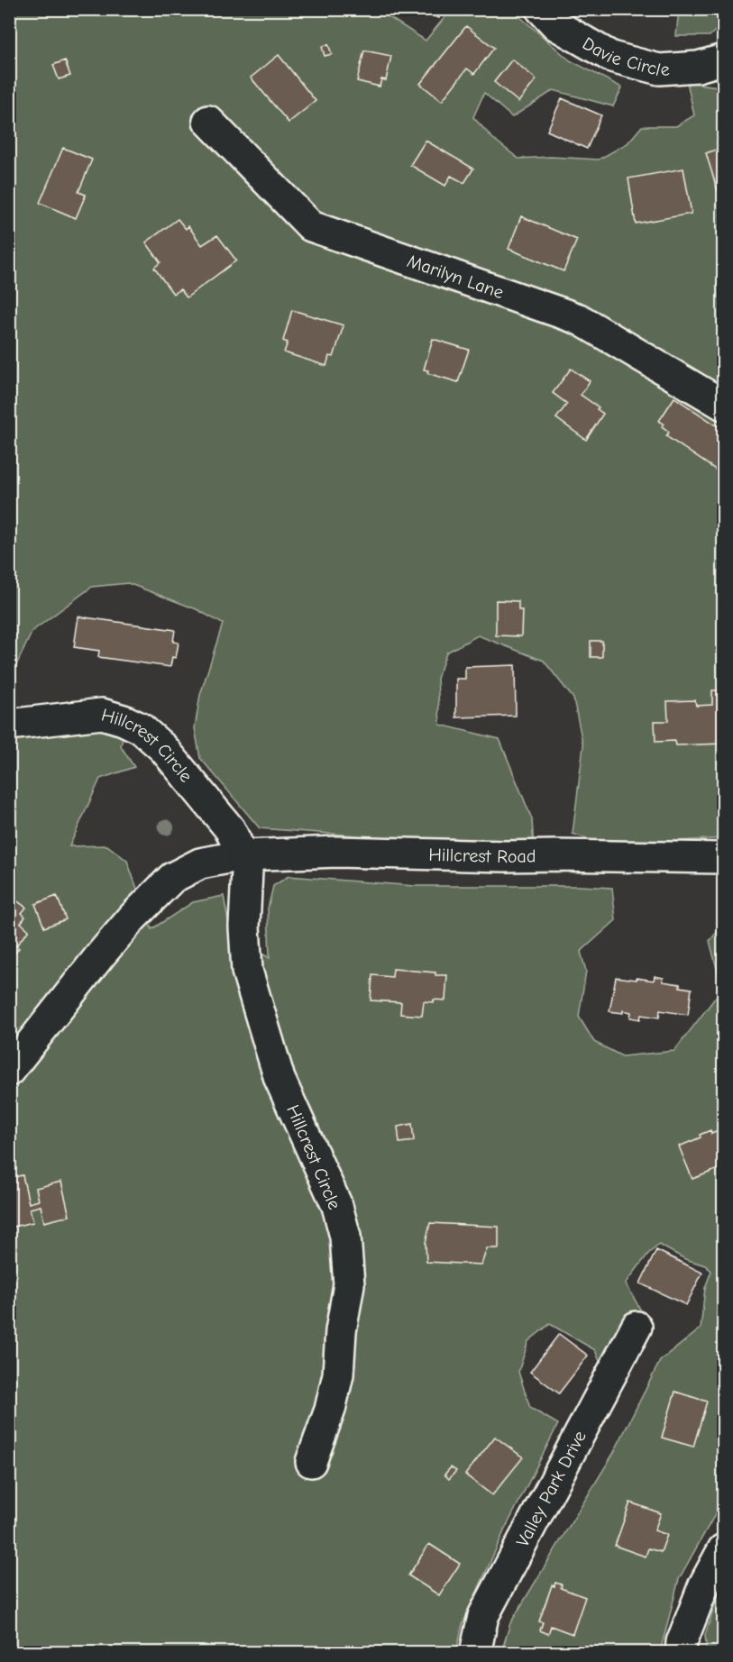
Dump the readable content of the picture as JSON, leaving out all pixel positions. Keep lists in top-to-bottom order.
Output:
{
  "streets": {
    "street": [
      "Davie Circle",
      "Marilyn Lane",
      "Hillcrest Circle",
      "Hillcrest Road",
      "Valley Park Drive"
    ]
  },
  "crossings": [
    ["Hillcrest Circle", "Hillcrest Road"]
  ]
}
